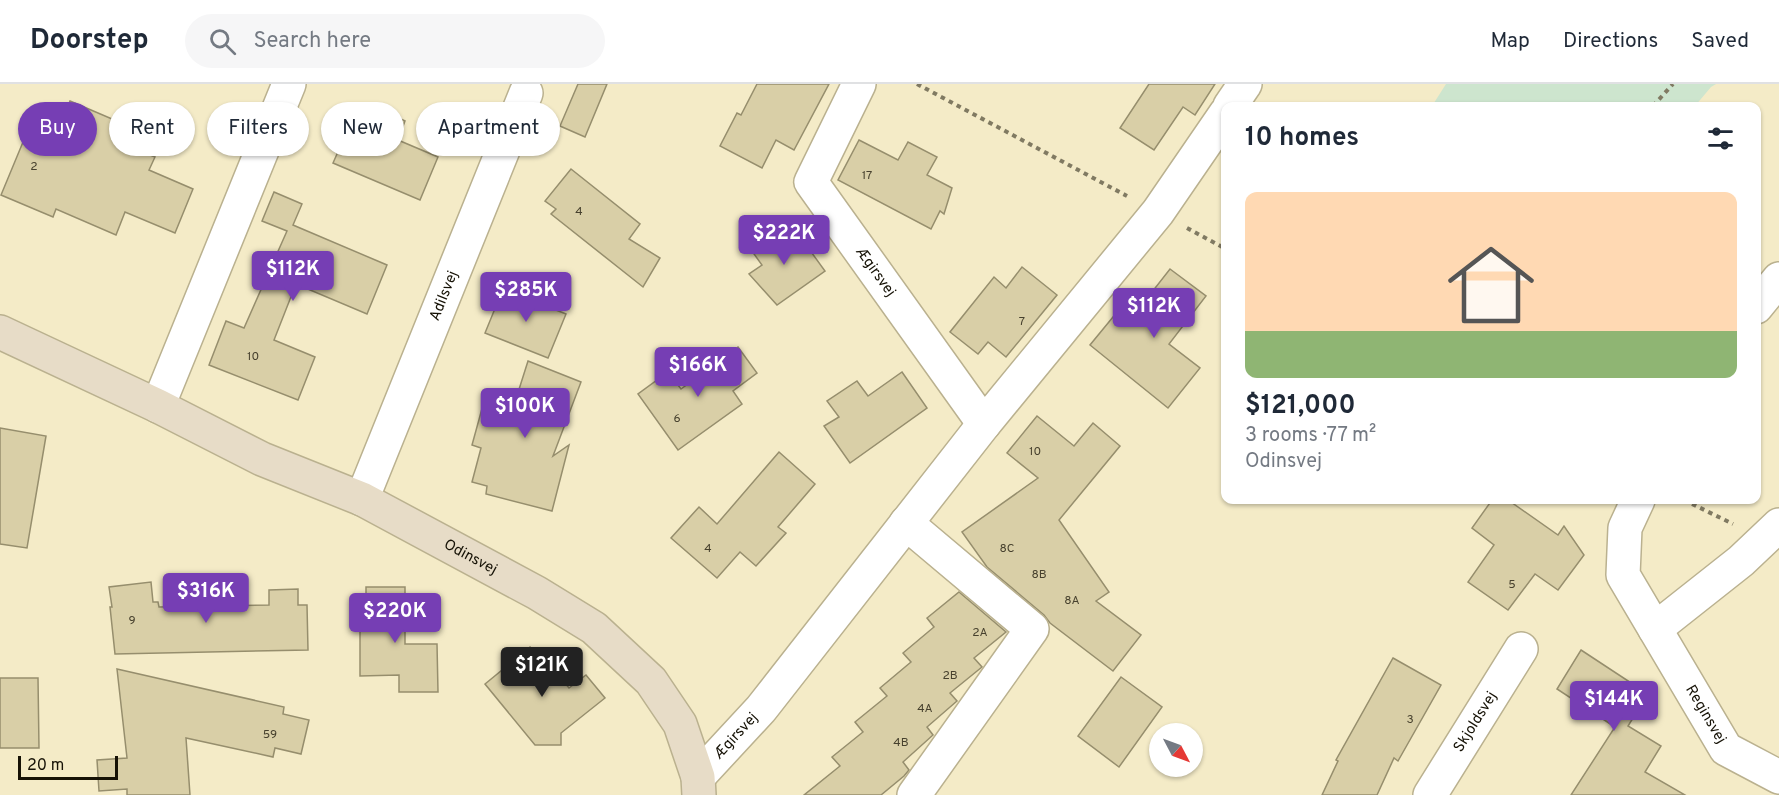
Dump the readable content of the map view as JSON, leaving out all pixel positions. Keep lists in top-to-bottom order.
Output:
{
  "streets": {
    "street": [
      "Ægirsvej",
      "Adilsvej",
      "Odinsvej",
      "Reginsvej",
      "Skjoldsvej"
    ]
  },
  "crossings": [
    ["Ægirsvej", "Odinsvej"],
    ["Adilsvej", "Odinsvej"]
  ],
  "house_numbers": [
    "2",
    "17",
    "4",
    "7",
    "10",
    "6",
    "10",
    "4",
    "8C",
    "8B",
    "5",
    "8A",
    "9",
    "2A",
    "2B",
    "4A",
    "3",
    "59",
    "4B"
  ],
  "scale_bar": "20 m",
  "north": "bottom right",
  "page": {
    "header": "Doorstep",
    "search": "Search here",
    "nav": ["Map", "Directions", "Saved"],
    "chip": [
      "Buy",
      "Rent",
      "Filters",
      "New",
      "Apartment"
    ],
    "heading": "10 homes",
    "list": [
      {
        "name": "$121,000",
        "note": "3 rooms · 77 m² · Odinsvej"
      }
    ],
    "price": [
      "$222K",
      "$112K",
      "$285K",
      "$112K",
      "$166K",
      "$100K",
      "$316K",
      "$220K",
      "$121K",
      "$144K"
    ],
    "scale": "20 m"
  }
}
